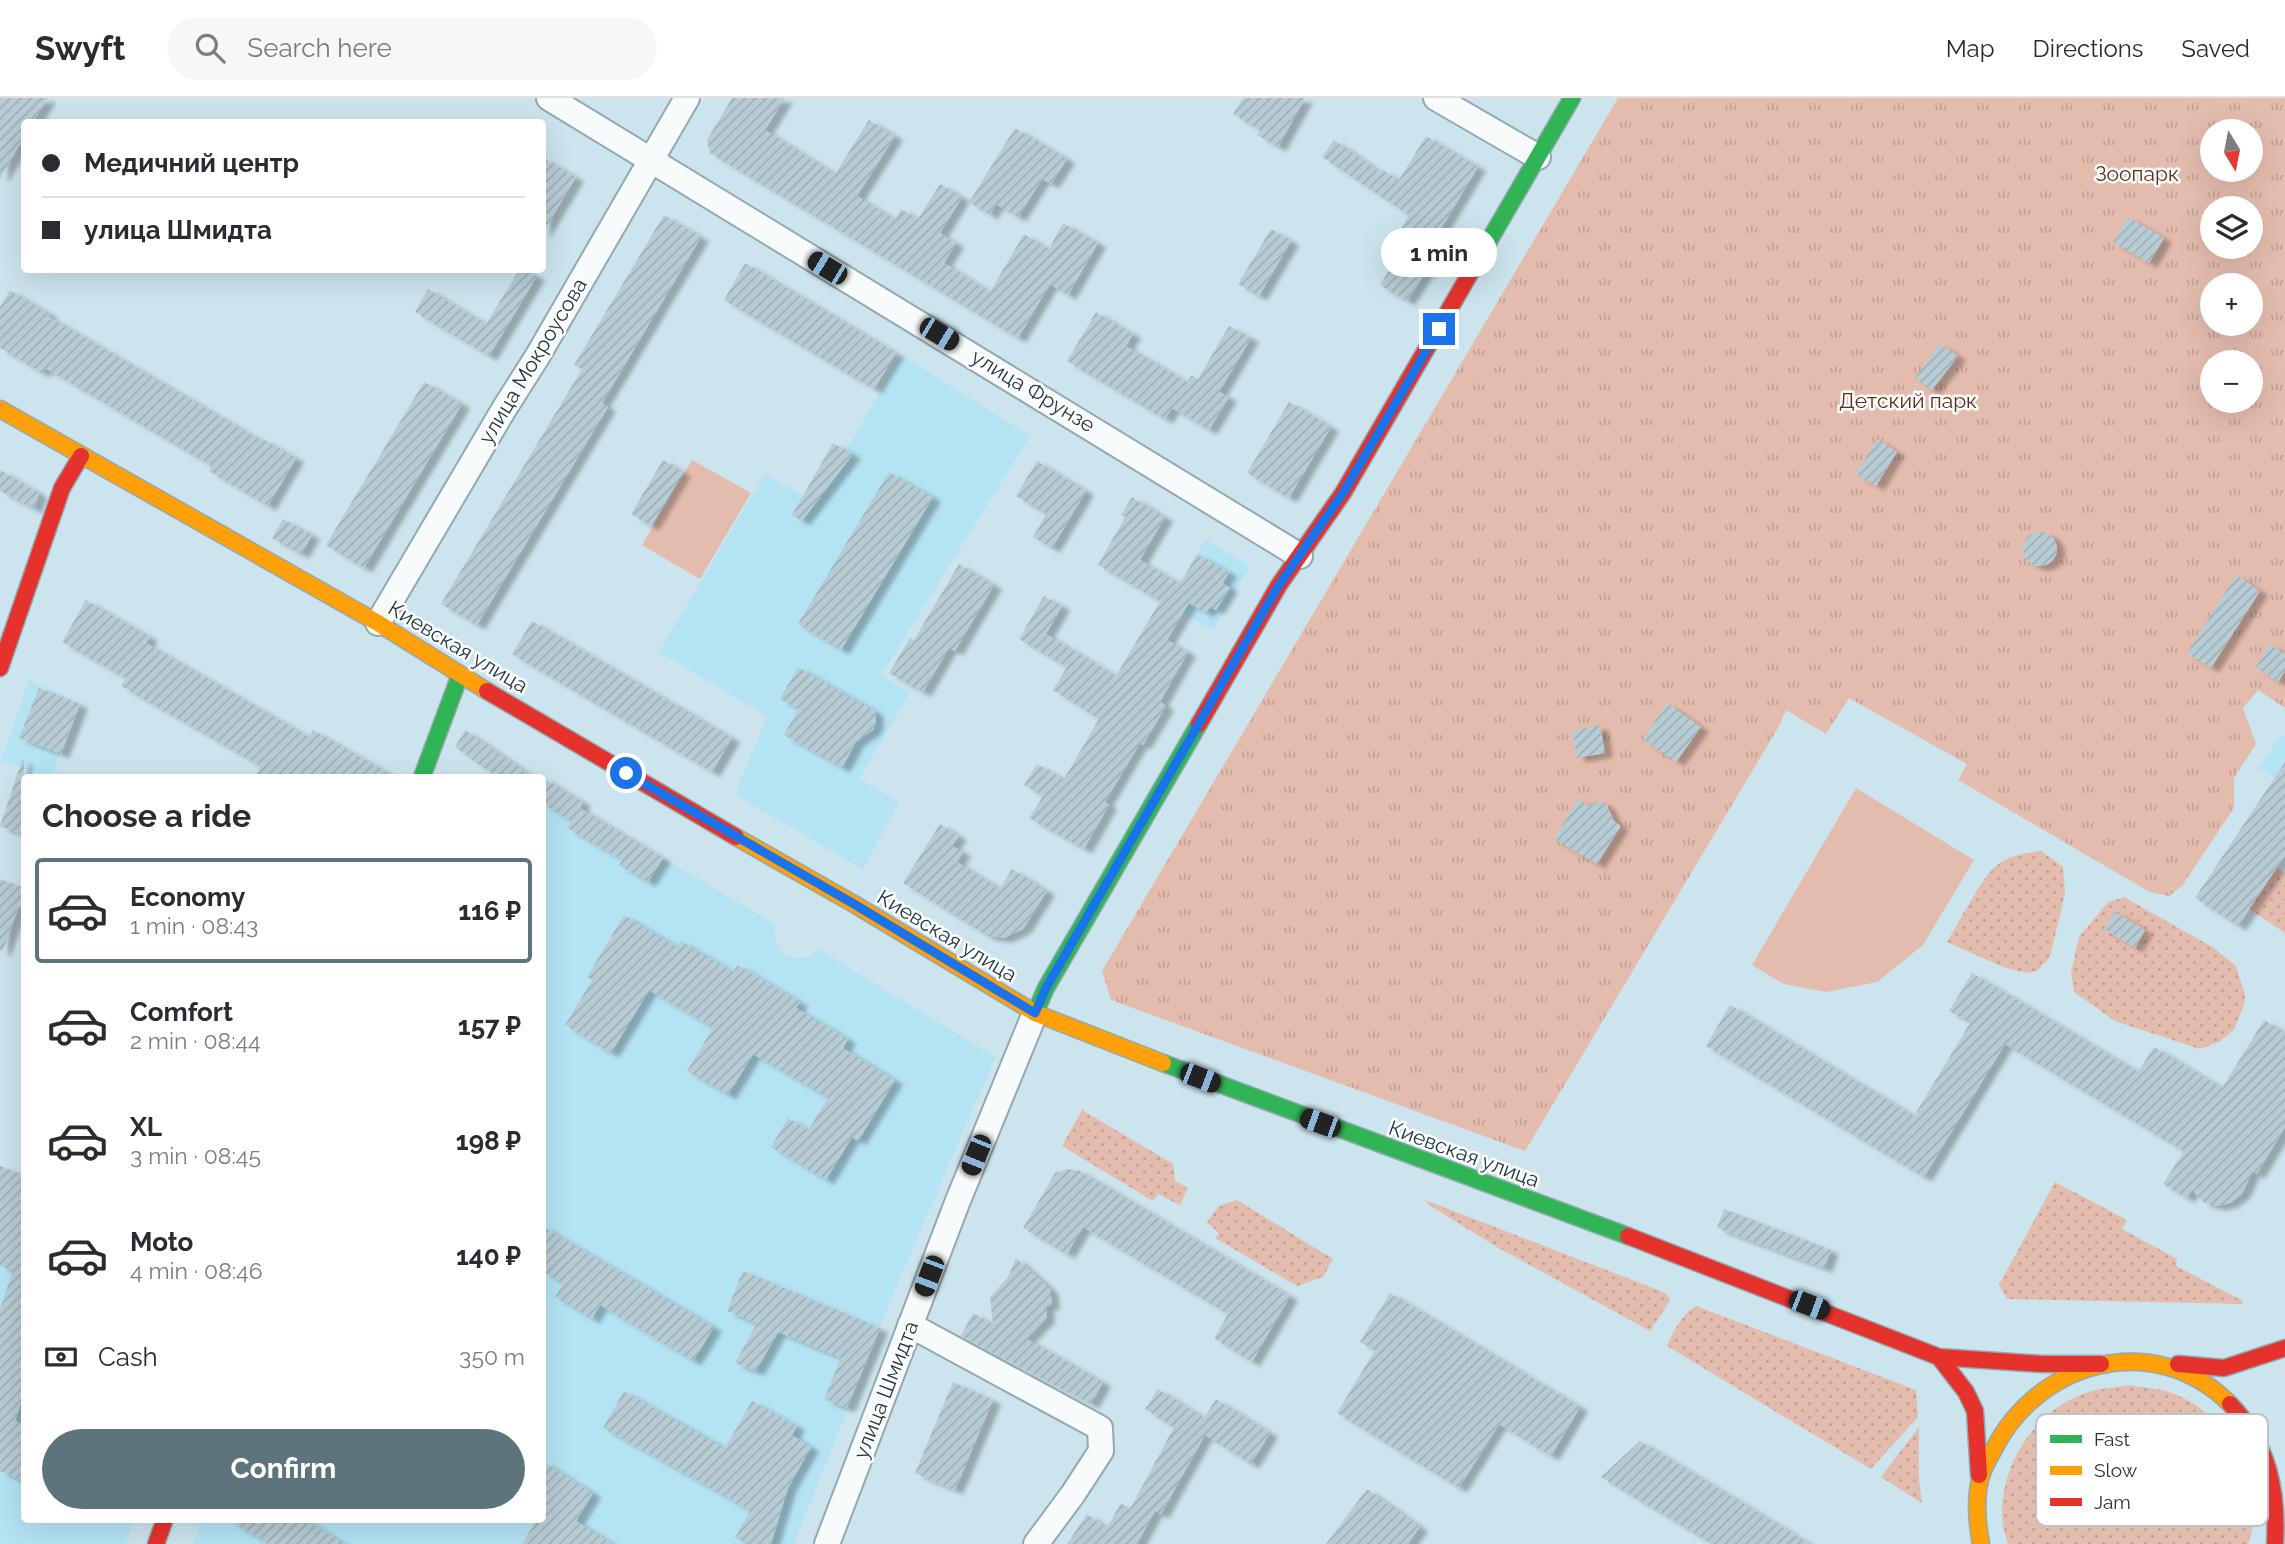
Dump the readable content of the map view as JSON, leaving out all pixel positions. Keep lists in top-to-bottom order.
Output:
{
  "streets": {
    "main road": ["Киевская улица", "улица Шмидта"],
    "street": ["улица Мокроусова", "улица Фрунзе"]
  },
  "crossings": [
    ["улица Мокроусова", "улица Фрунзе"],
    ["улица Мокроусова", "Киевская улица"],
    ["улица Фрунзе", "улица Шмидта"],
    ["Киевская улица", "улица Шмидта"]
  ],
  "parks": ["Зоопарк", "Детский парк"],
  "legend": ["Fast", "Slow", "Jam"],
  "north": "bottom",
  "page": {
    "header": "Swyft",
    "search": "Search here",
    "nav": ["Map", "Directions", "Saved"],
    "map_buttons": ["+", "−"],
    "banner": ["Медичний центр", "улица Шмидта"],
    "bubble": "1 min",
    "heading": "Choose a ride",
    "list": [
      {
        "name": "Economy",
        "note": "1 min · 08:43",
        "value": "116 ₽"
      },
      {
        "name": "Comfort",
        "note": "2 min · 08:44",
        "value": "157 ₽"
      },
      {
        "name": "XL",
        "note": "3 min · 08:45",
        "value": "198 ₽"
      },
      {
        "name": "Moto",
        "note": "4 min · 08:46",
        "value": "140 ₽"
      }
    ],
    "pay": ["Cash", "350 m"],
    "buttons": "Confirm"
  }
}
